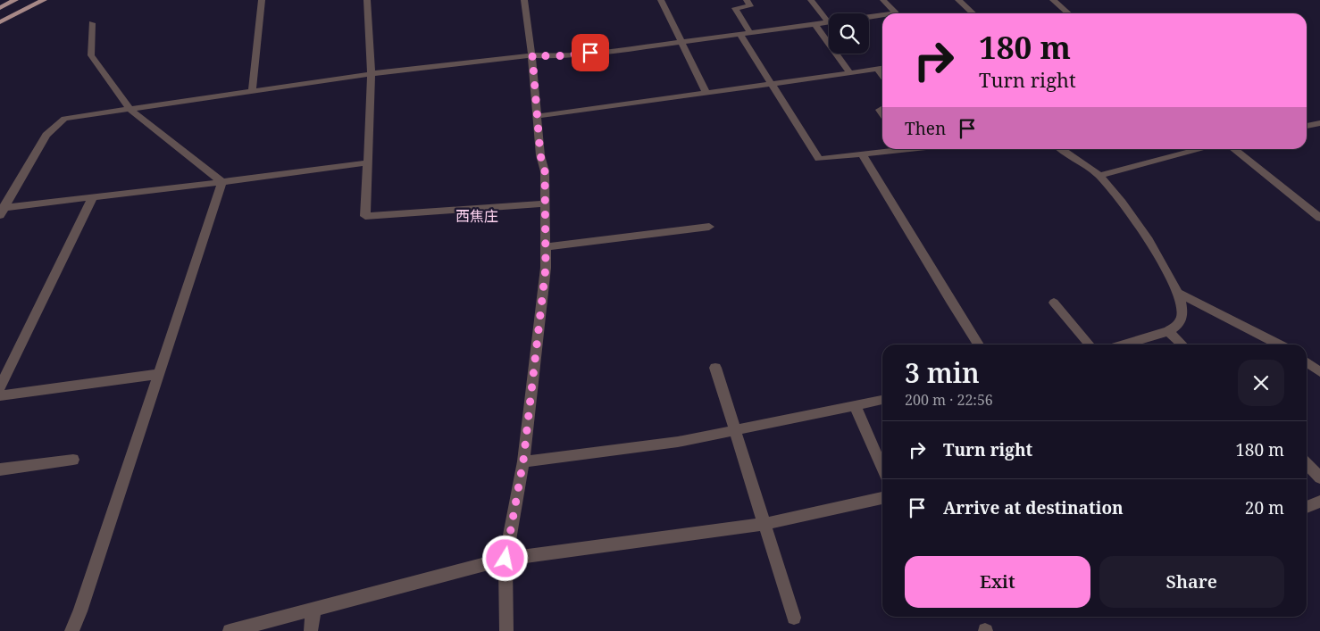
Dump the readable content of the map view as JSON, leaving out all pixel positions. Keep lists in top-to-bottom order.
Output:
{
  "districts": ["西焦庄"],
  "page": {
    "turn": ["180 m", "Turn right"],
    "then": "Then",
    "heading": ["3 min", "200 m · 22:56"],
    "list": [
      {
        "name": "Turn right",
        "value": "180 m"
      },
      {
        "name": "Arrive at destination",
        "value": "20 m"
      }
    ],
    "buttons": ["Exit", "Share"]
  }
}
